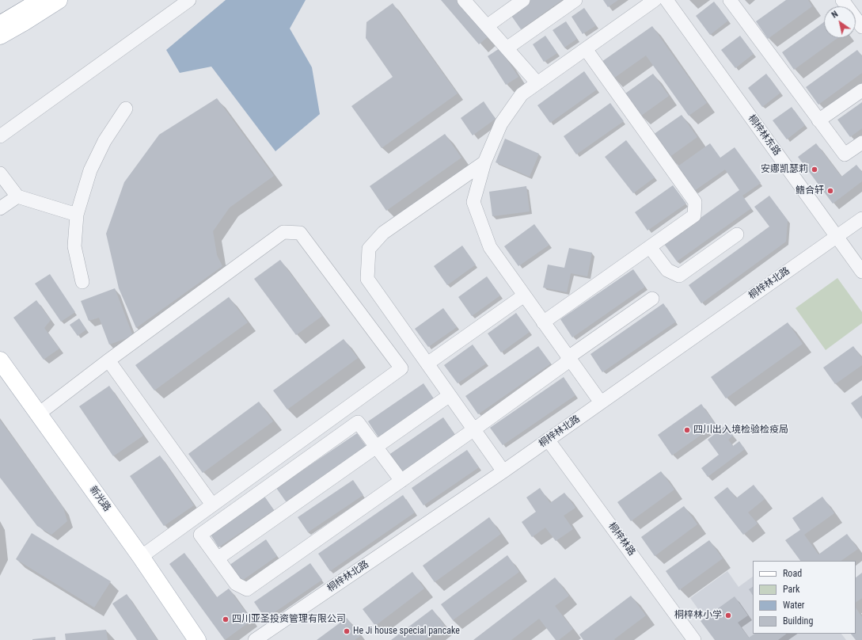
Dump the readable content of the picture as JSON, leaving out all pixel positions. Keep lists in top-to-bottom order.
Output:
{
  "streets": {
    "main road": ["新光路"],
    "street": ["桐梓林东路", "桐梓林北路", "桐梓林路"]
  },
  "crossings": [
    ["桐梓林东路", "桐梓林北路"],
    ["桐梓林北路", "桐梓林路"]
  ],
  "places": [
    "安娜凯瑟莉",
    "鳍合轩",
    "四川出入境检验检疫局",
    "桐梓林小学",
    "四川亚圣投资管理有限公司",
    "He Ji house special pancake"
  ],
  "legend": [
    "Road",
    "Park",
    "Water",
    "Building"
  ],
  "north": "top left"
}
